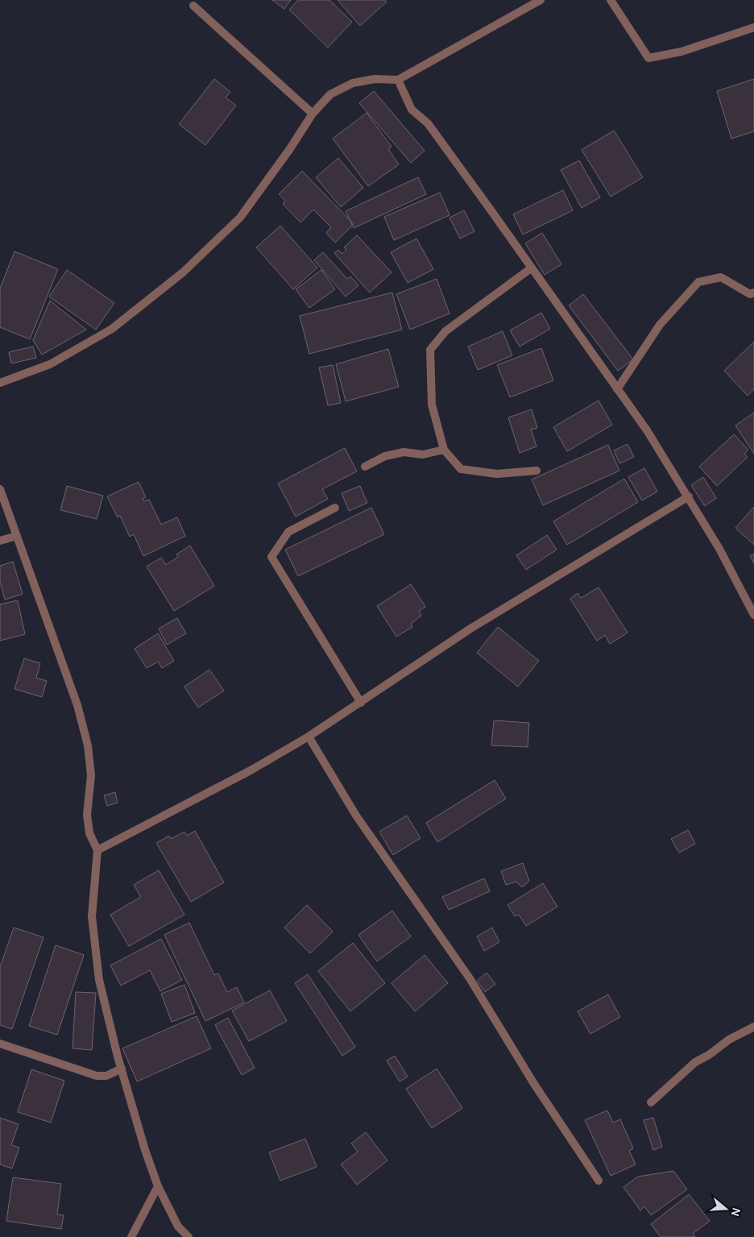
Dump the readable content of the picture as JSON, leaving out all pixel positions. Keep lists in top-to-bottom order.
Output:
{
  "north": "right"
}
